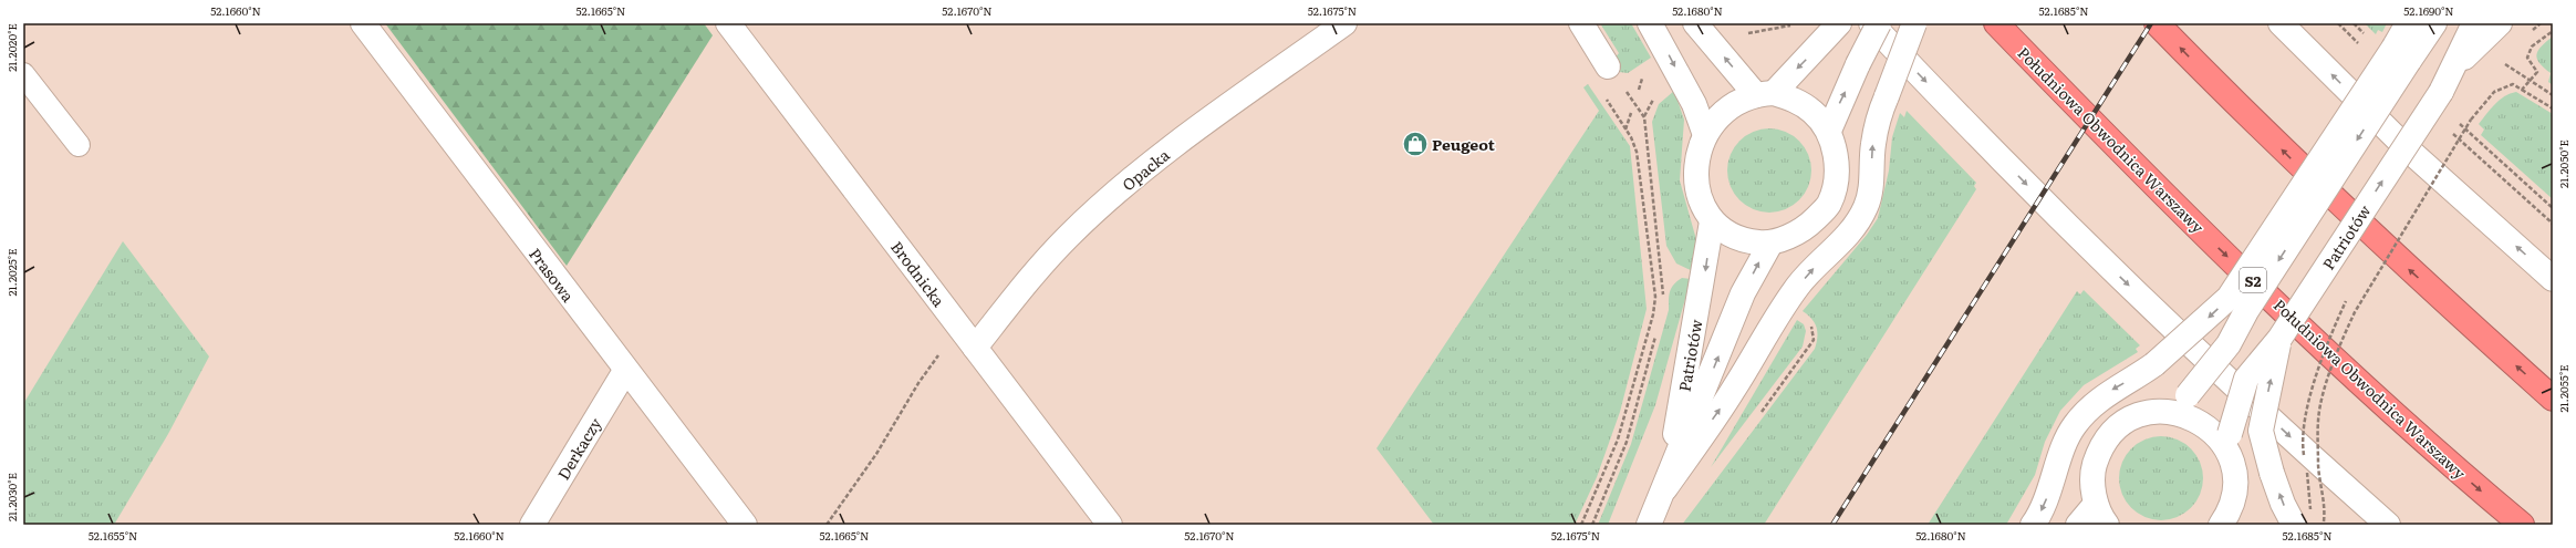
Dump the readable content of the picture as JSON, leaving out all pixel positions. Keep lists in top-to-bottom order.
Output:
{
  "streets": {
    "highway": ["Południowa Obwodnica Warszawy", "S2"],
    "main road": [
      "Opacka",
      "Patriotów",
      "Brodnicka",
      "Prasowa",
      "Derkaczy"
    ]
  },
  "crossings": [
    ["Opacka", "Brodnicka"],
    ["Prasowa", "Derkaczy"]
  ],
  "places": {
    "shop": ["Peugeot"]
  },
  "coordinates": [
    "52.1660°N",
    "52.1665°N",
    "52.1670°N",
    "52.1675°N",
    "52.1680°N",
    "52.1685°N",
    "52.1690°N",
    "21.2020°E",
    "21.2050°E",
    "21.2025°E",
    "21.2055°E",
    "21.2030°E",
    "52.1655°N"
  ]
}
